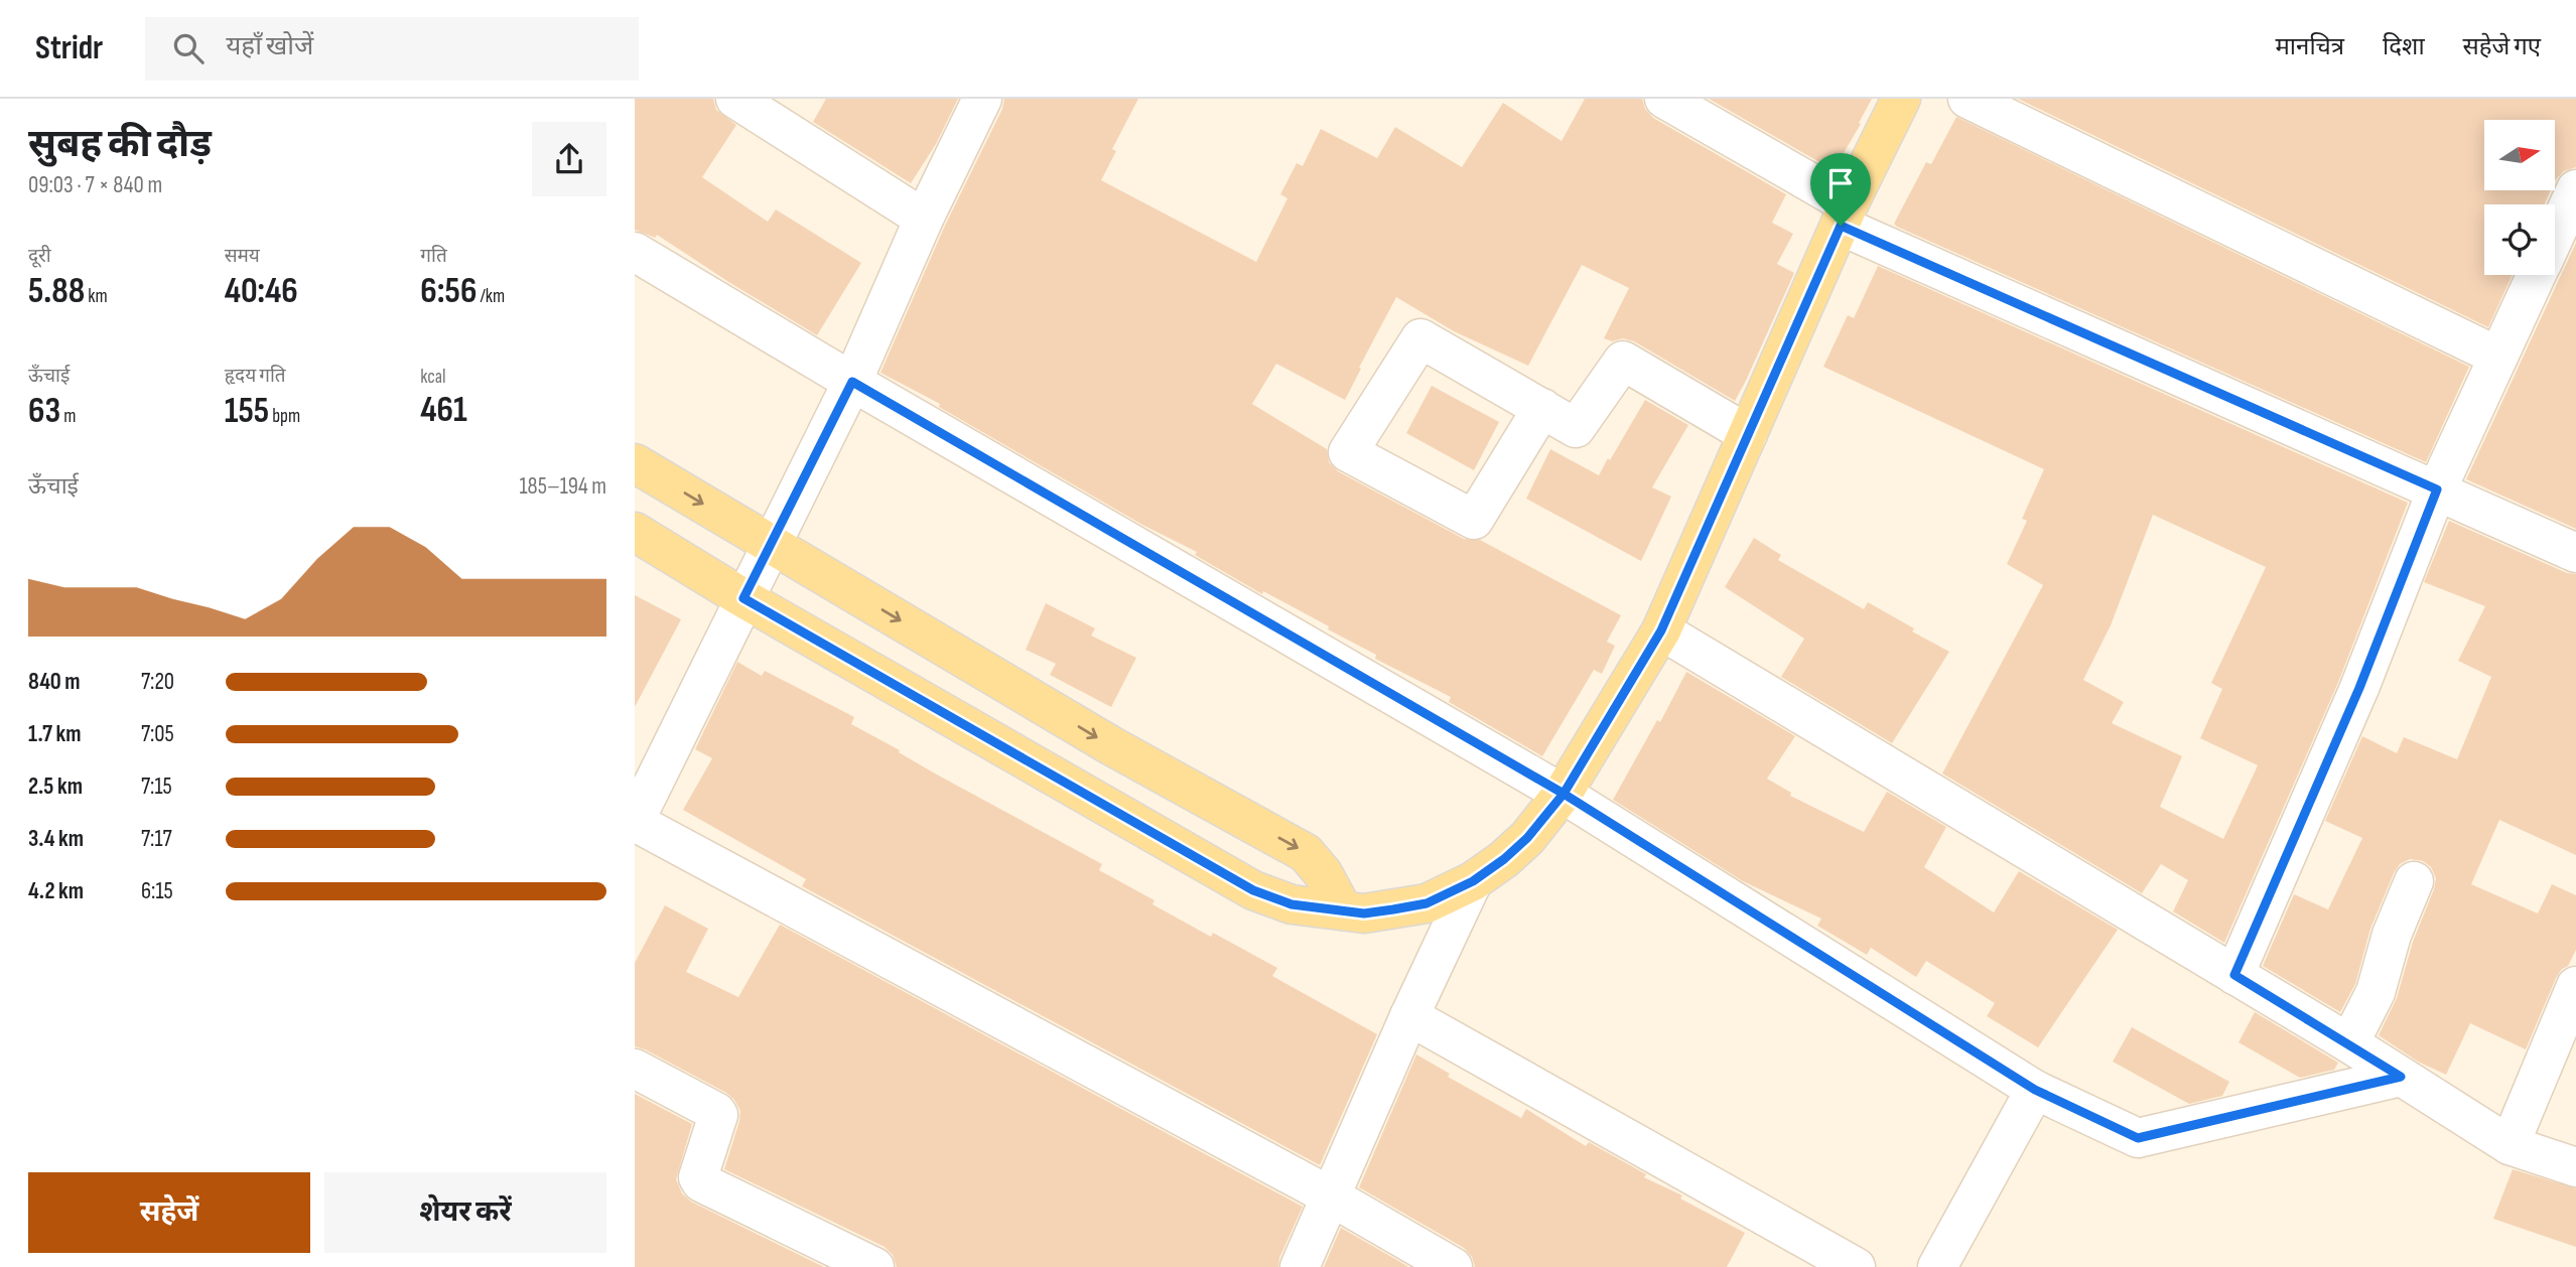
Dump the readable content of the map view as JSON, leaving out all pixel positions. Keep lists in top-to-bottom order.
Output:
{
  "north": "right",
  "page": {
    "header": "Stridr",
    "search": "यहाँ खोजें",
    "nav": ["मानचित्र", "दिशा", "सहेजे गए"],
    "heading": ["सुबह की दौड़", "09:03 · 7 × 840 m"],
    "stats": [
      ["दूरी", "5.88 km"],
      ["समय", "40:46"],
      ["गति", "6:56 /km"],
      ["ऊँचाई", "63 m"],
      ["हृदय गति", "155 bpm"],
      ["kcal", "461"]
    ],
    "chart": ["ऊँचाई", "185–194 m"],
    "list": [
      {
        "name": "840 m",
        "note": "7:20"
      },
      {
        "name": "1.7 km",
        "note": "7:05"
      },
      {
        "name": "2.5 km",
        "note": "7:15"
      },
      {
        "name": "3.4 km",
        "note": "7:17"
      },
      {
        "name": "4.2 km",
        "note": "6:15"
      }
    ],
    "buttons": ["सहेजें", "शेयर करें"]
  }
}
